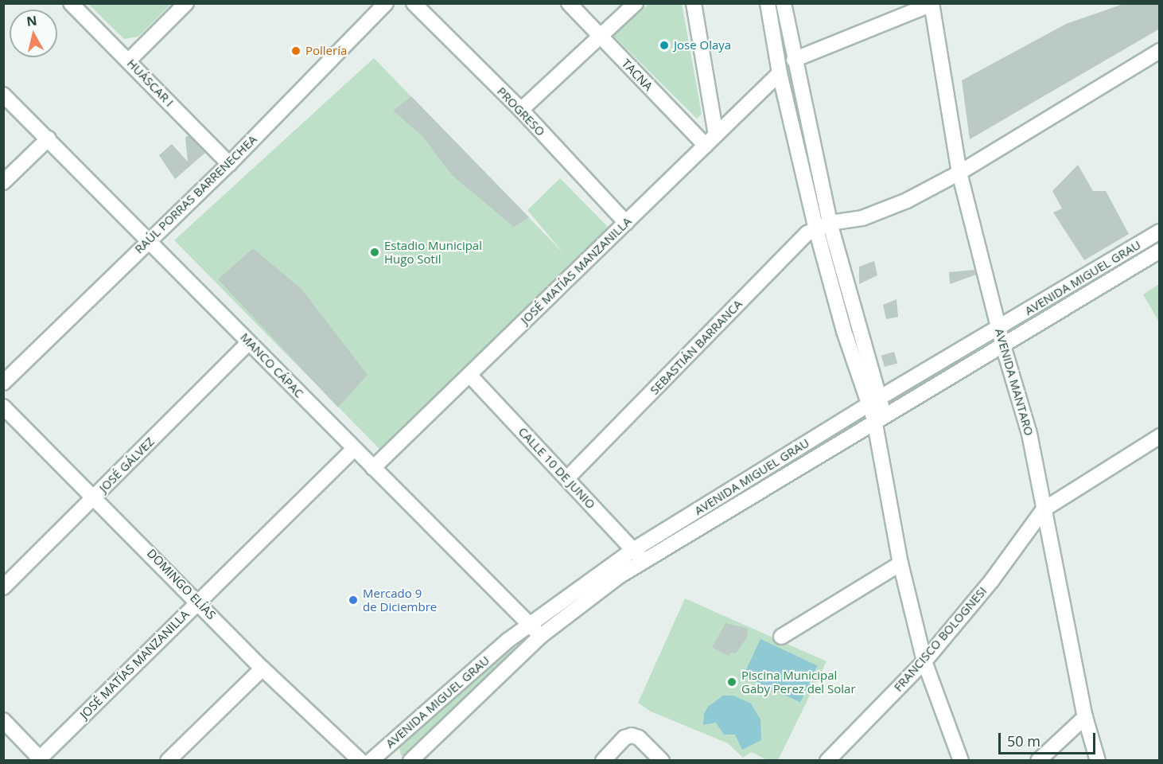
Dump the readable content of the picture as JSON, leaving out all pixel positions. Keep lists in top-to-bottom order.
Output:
{
  "streets": {
    "street": [
      "TACNA",
      "HUÁSCAR I",
      "PROGRESO",
      "RAÚL PORRAS BARRENECHEA",
      "JOSÉ MATÍAS MANZANILLA",
      "AVENIDA MIGUEL GRAU",
      "SEBASTIÁN BARRANCA",
      "MANCO CÁPAC",
      "AVENIDA MANTARO",
      "JOSÉ GÁLVEZ",
      "CALLE 10 DE JUNIO",
      "DOMINGO ELÍAS",
      "FRANCISCO BOLOGNESI"
    ]
  },
  "crossings": [
    ["TACNA", "JOSÉ MATÍAS MANZANILLA"],
    ["HUÁSCAR I", "RAÚL PORRAS BARRENECHEA"],
    ["PROGRESO", "JOSÉ MATÍAS MANZANILLA"],
    ["RAÚL PORRAS BARRENECHEA", "MANCO CÁPAC"],
    ["JOSÉ MATÍAS MANZANILLA", "MANCO CÁPAC"],
    ["JOSÉ MATÍAS MANZANILLA", "CALLE 10 DE JUNIO"],
    ["JOSÉ MATÍAS MANZANILLA", "DOMINGO ELÍAS"],
    ["AVENIDA MIGUEL GRAU", "MANCO CÁPAC"],
    ["AVENIDA MIGUEL GRAU", "AVENIDA MANTARO"],
    ["AVENIDA MIGUEL GRAU", "CALLE 10 DE JUNIO"],
    ["SEBASTIÁN BARRANCA", "AVENIDA MANTARO"],
    ["SEBASTIÁN BARRANCA", "CALLE 10 DE JUNIO"],
    ["MANCO CÁPAC", "JOSÉ GÁLVEZ"],
    ["AVENIDA MANTARO", "FRANCISCO BOLOGNESI"],
    ["JOSÉ GÁLVEZ", "DOMINGO ELÍAS"]
  ],
  "places": [
    "Jose Olaya",
    "Pollería",
    "Estadio Municipal Hugo Sotil",
    "Mercado 9 de Diciembre",
    "Piscina Municipal Gaby Perez del Solar"
  ],
  "scale_bar": "50 m",
  "north": "top"
}
